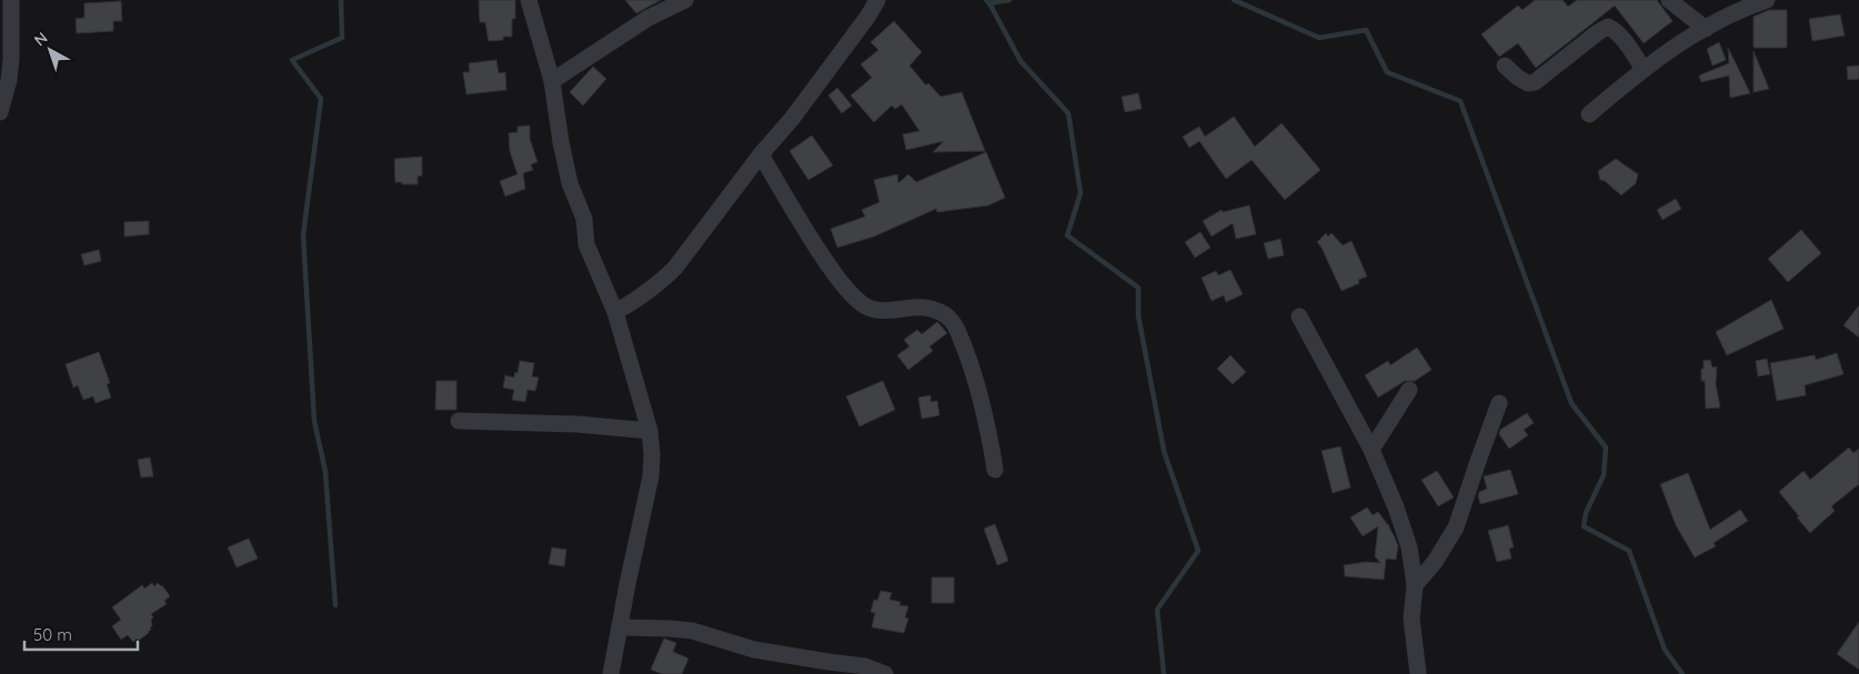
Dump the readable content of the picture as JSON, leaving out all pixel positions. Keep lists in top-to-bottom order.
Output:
{
  "scale_bar": "50 m",
  "north": "top left"
}
